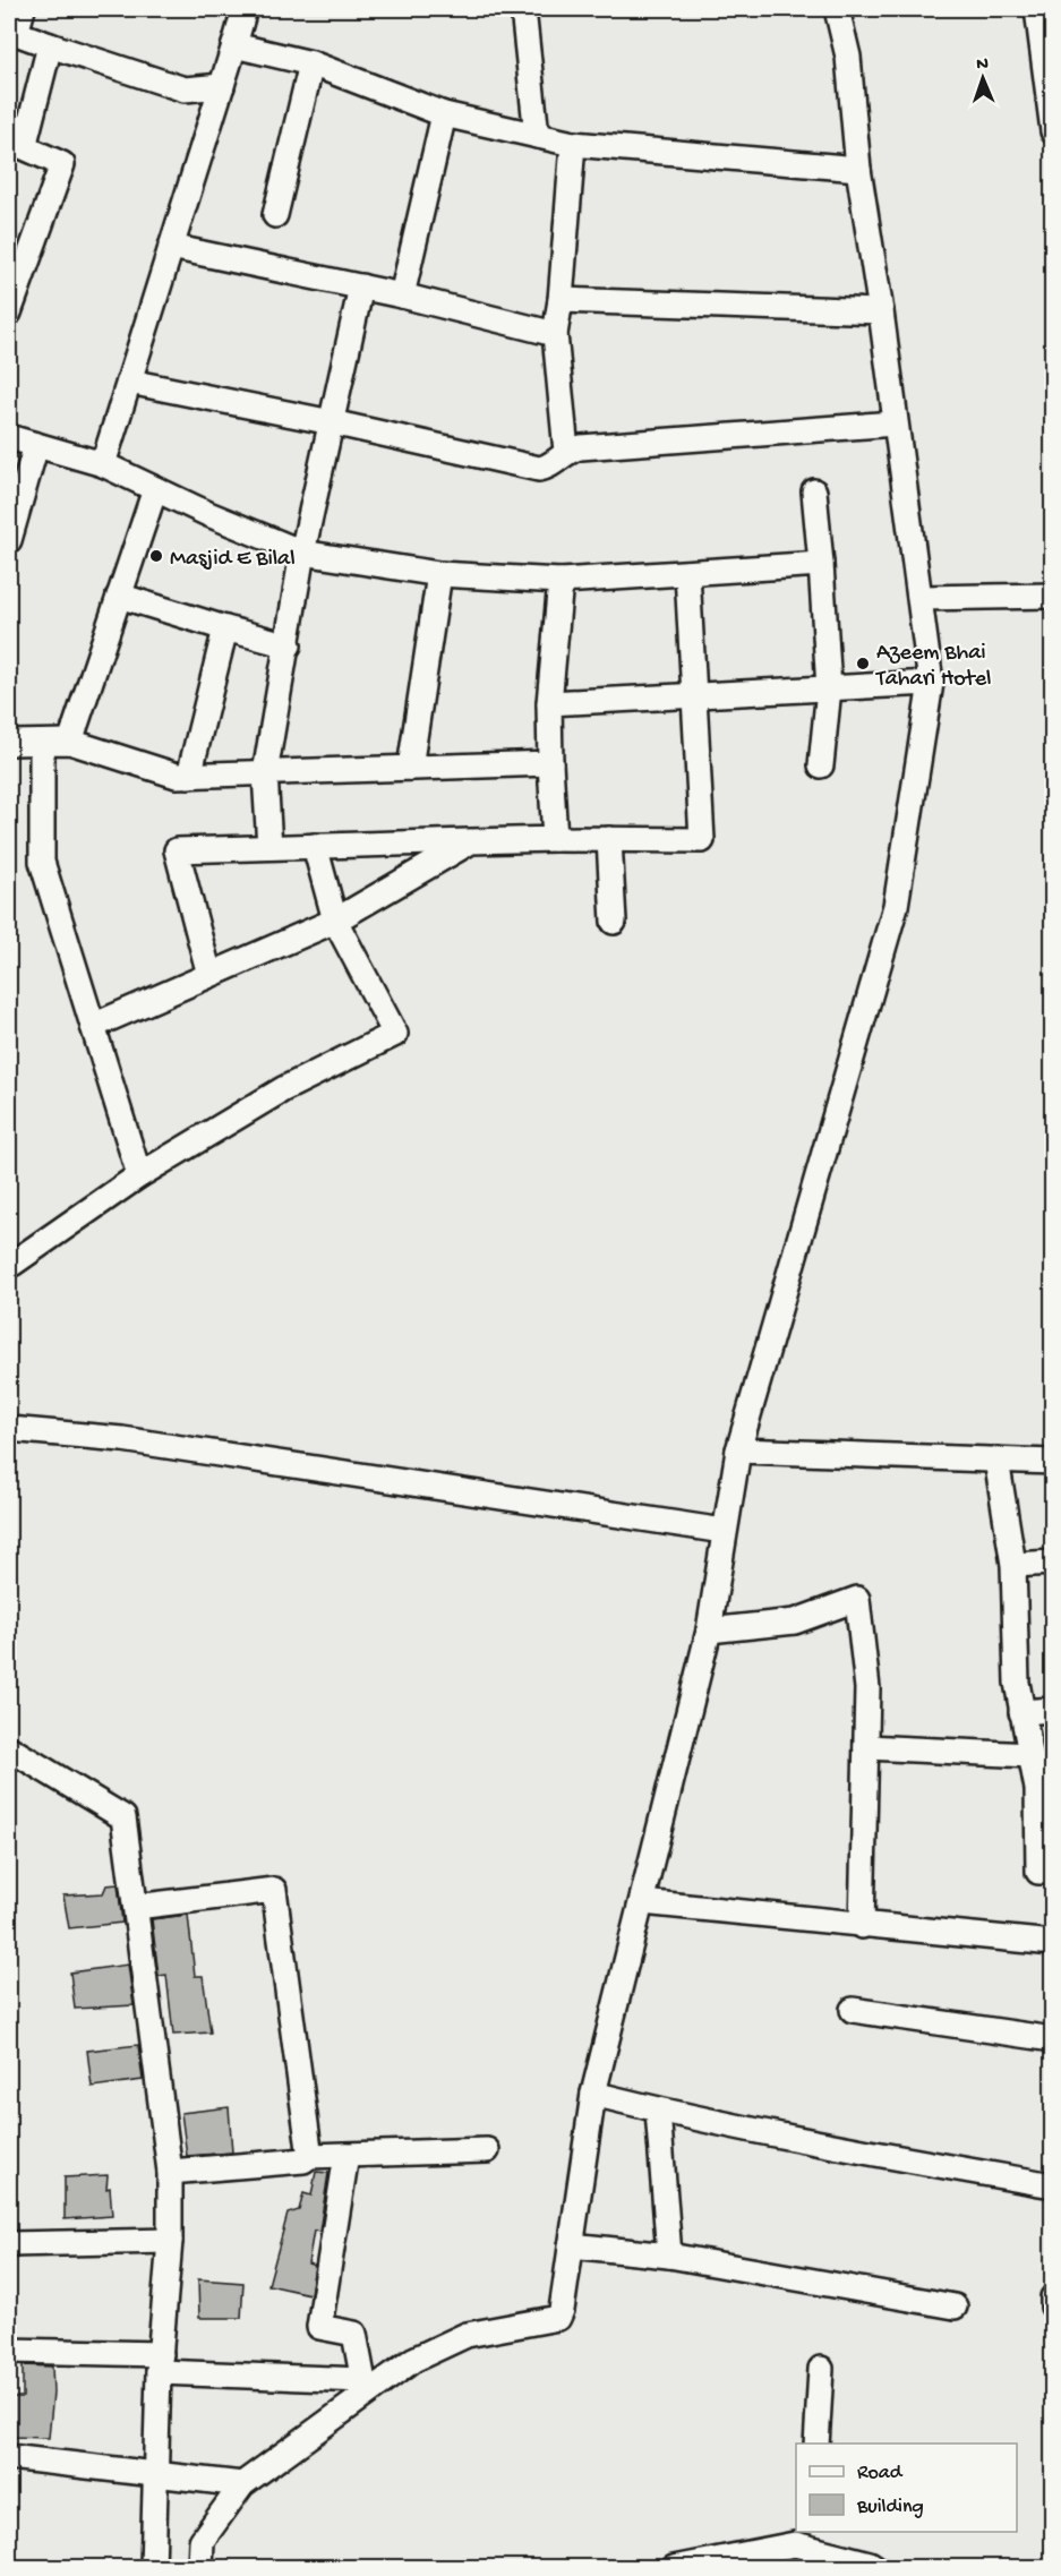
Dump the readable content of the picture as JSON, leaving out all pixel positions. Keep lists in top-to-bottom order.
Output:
{
  "places": ["Masjid E Bilal", "Azeem Bhai Tahari Hotel"],
  "legend": ["Road", "Building"],
  "north": "top"
}
